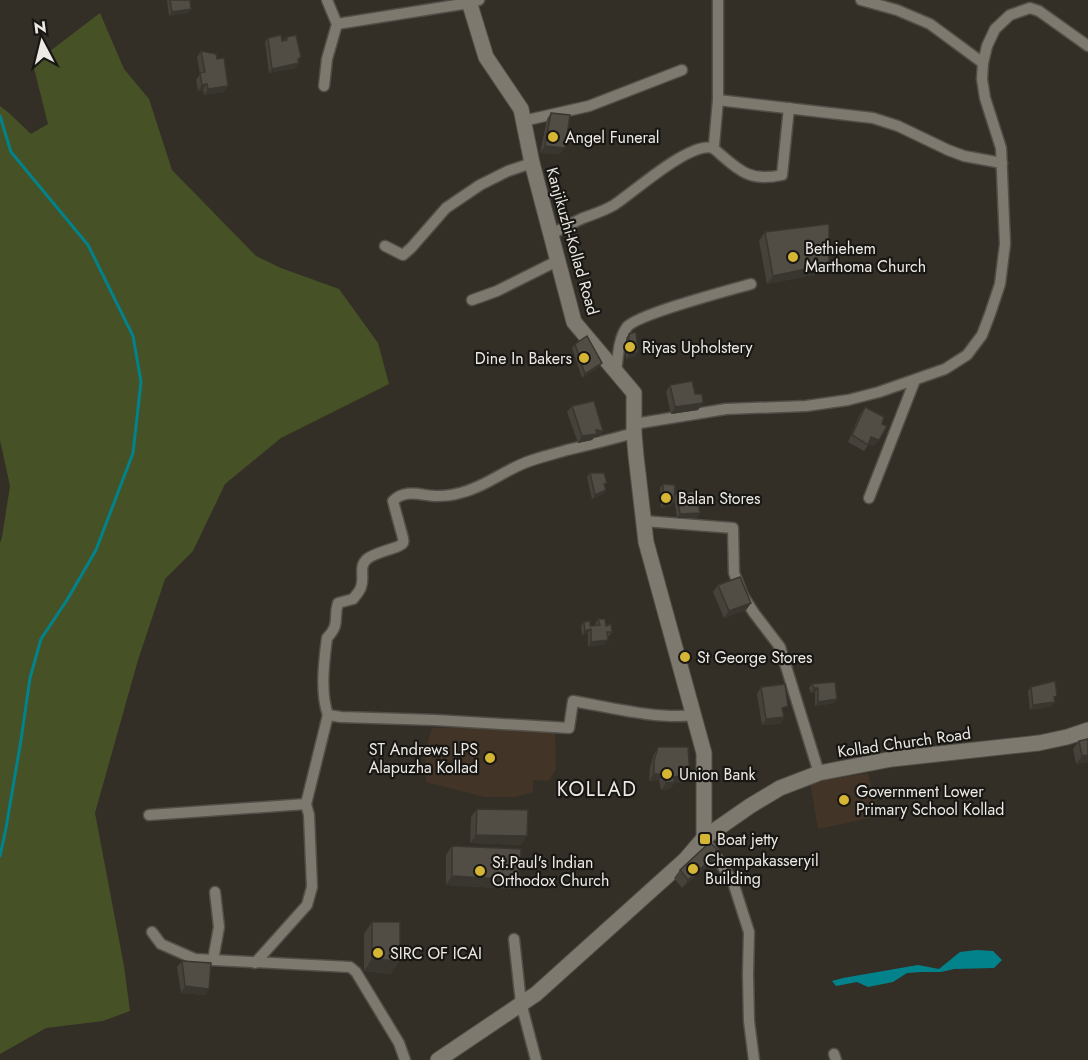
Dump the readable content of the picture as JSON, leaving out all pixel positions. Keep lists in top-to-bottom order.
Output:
{
  "streets": {
    "main road": ["Kanjikuzhi-Kollad Road", "Kollad Church Road"]
  },
  "crossings": [
    ["Kanjikuzhi-Kollad Road", "Kollad Church Road"]
  ],
  "districts": ["KOLLAD"],
  "places": {
    "other": [
      "Angel Funeral",
      "Bethiehem Marthoma Church",
      "Riyas Upholstery",
      "Dine In Bakers",
      "Balan Stores",
      "St George Stores",
      "ST Andrews LPS Alapuzha Kollad",
      "Union Bank",
      "Government Lower Primary School Kollad",
      "Chempakasseryil Building",
      "St.Paul's Indian Orthodox Church",
      "SIRC OF ICAI"
    ],
    "transit": ["Boat jetty"]
  },
  "north": "top"
}
